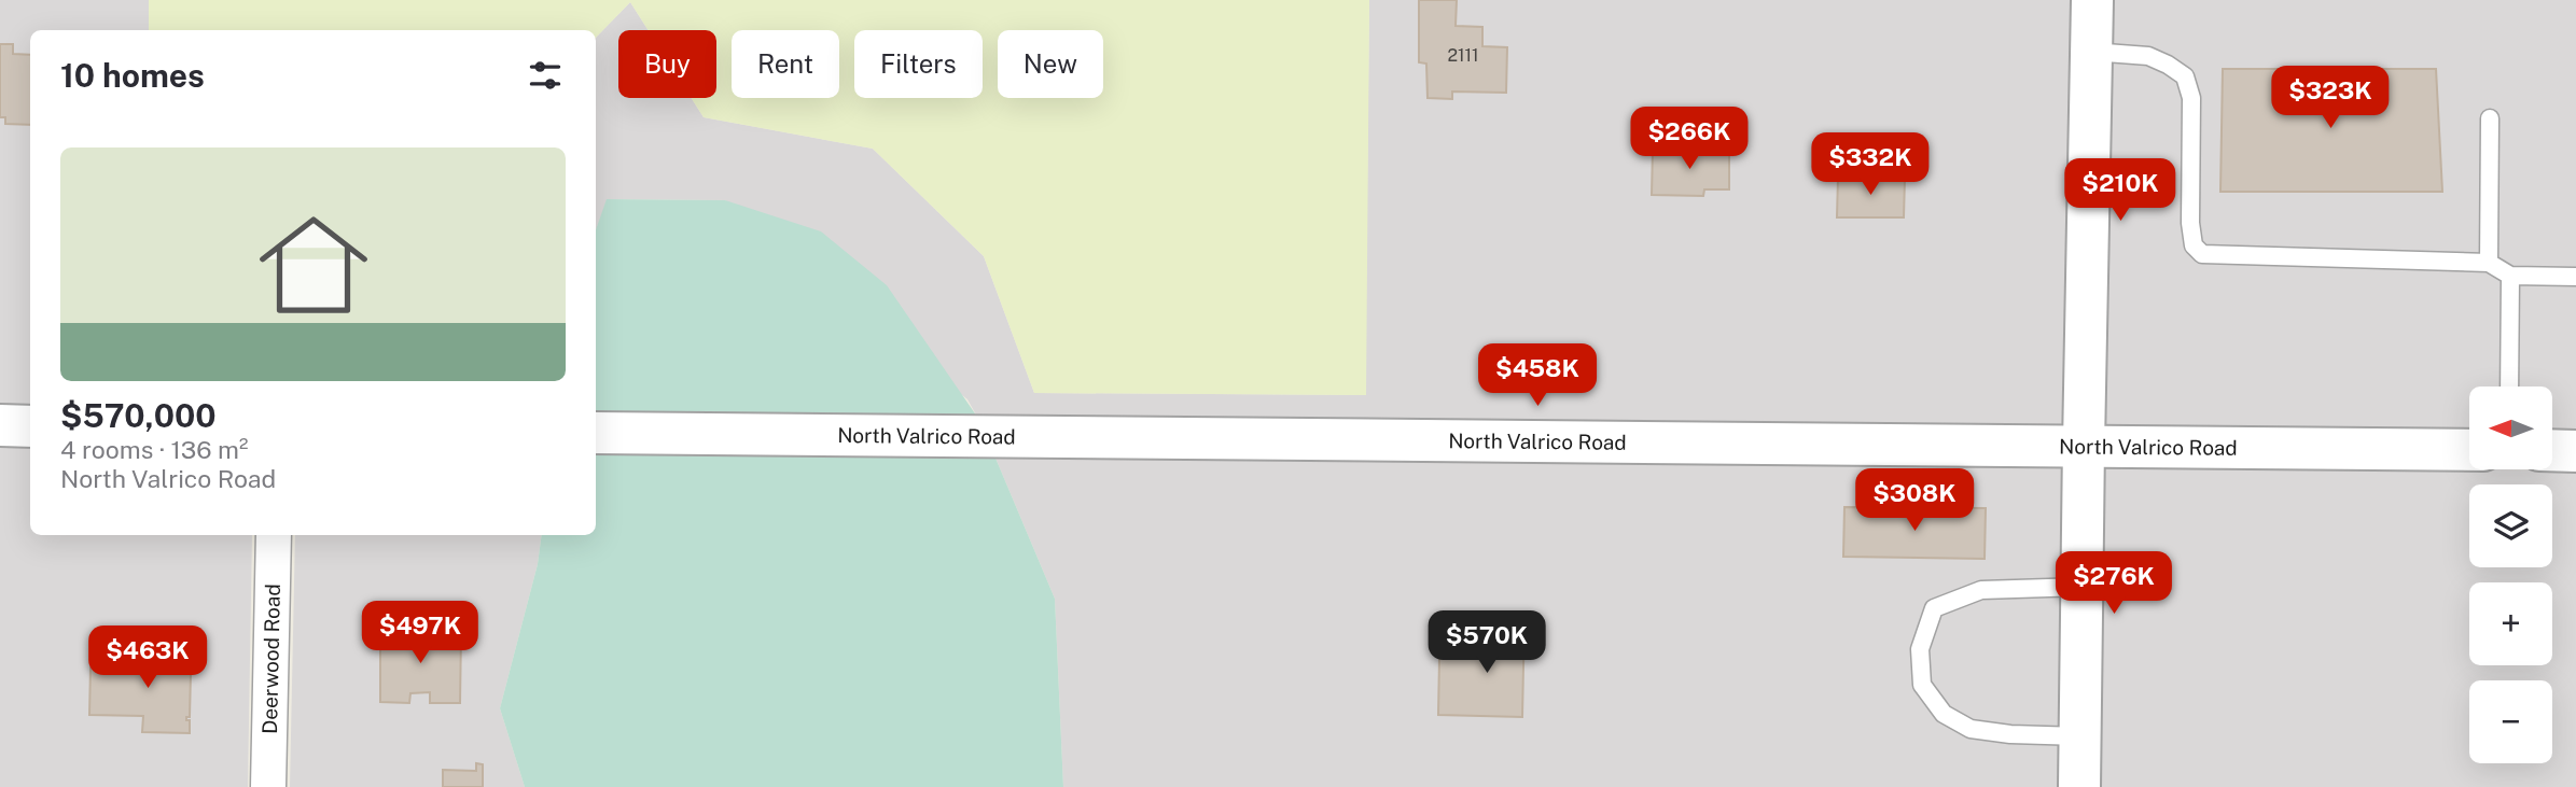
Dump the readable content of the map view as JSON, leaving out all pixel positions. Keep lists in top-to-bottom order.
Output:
{
  "streets": {
    "street": ["North Valrico Road", "Deerwood Road"]
  },
  "house_numbers": ["2111"],
  "north": "left",
  "page": {
    "chip": [
      "Buy",
      "Rent",
      "Filters",
      "New"
    ],
    "heading": "10 homes",
    "price": [
      "$323K",
      "$266K",
      "$332K",
      "$210K",
      "$458K",
      "$308K",
      "$276K",
      "$497K",
      "$570K",
      "$463K"
    ],
    "list": [
      {
        "name": "$570,000",
        "note": "4 rooms · 136 m² · North Valrico Road"
      }
    ],
    "map_buttons": ["+", "−"]
  }
}
